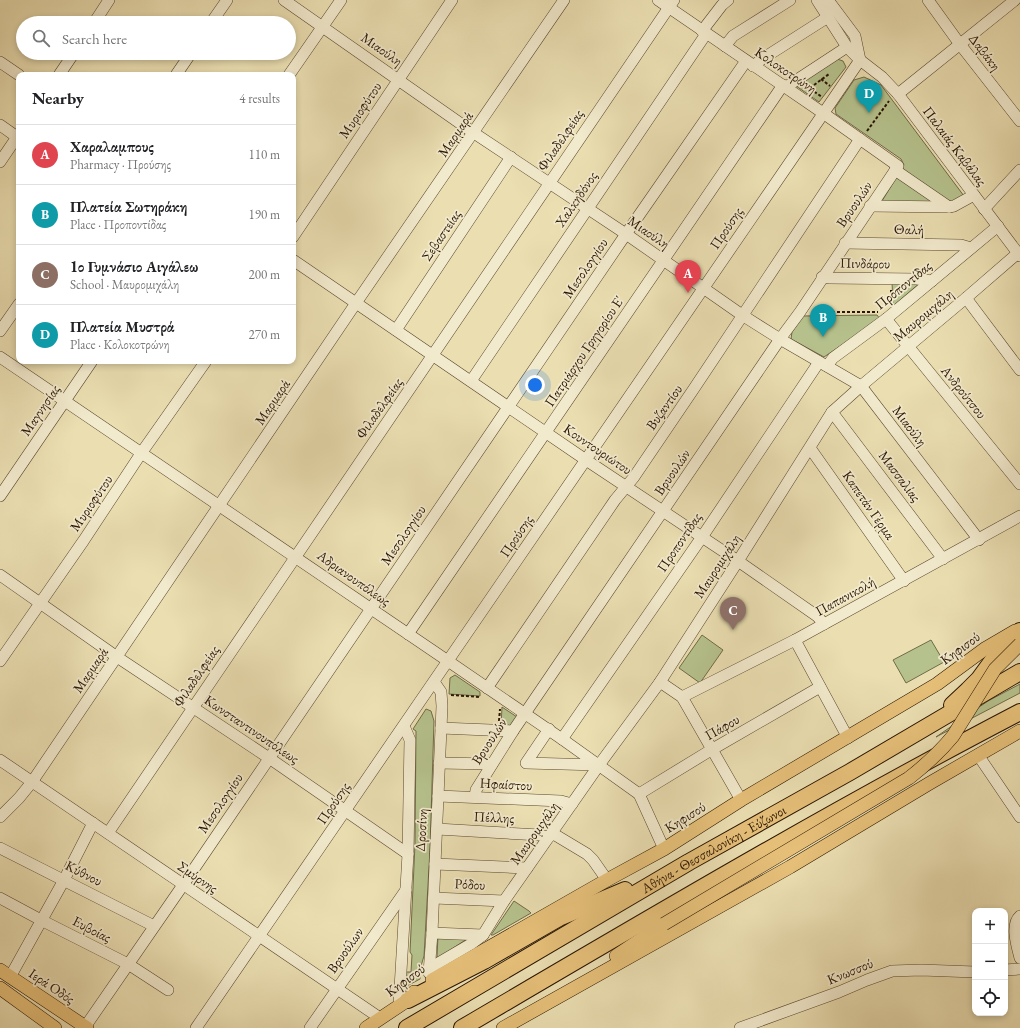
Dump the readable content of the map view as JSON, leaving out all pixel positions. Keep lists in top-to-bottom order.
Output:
{
  "streets": {
    "highway": ["Αθήνα - Θεσσαλονίκη - Εύζωνοι"],
    "main road": ["Κηφισού", "Ιερά Οδός"],
    "street": [
      "Μιαούλη",
      "Δαβάκη",
      "Κολοκοτρώνη",
      "Μυριοφύτου",
      "Μαρμαρά",
      "Φιλαδελφείας",
      "Παλαιάς Καβάλας",
      "Χαλκηδόνος",
      "Βρυουλών",
      "Προύσης",
      "Θαλή",
      "Σεβαστείας",
      "Πινδάρου",
      "Μεσολογγίου",
      "Προποντίδας",
      "Μαυρομιχάλη",
      "Πατριάρχου Γρηγορίου Ε'",
      "Ανδρούτσου",
      "Βυζαντίου",
      "Μαγνησίας",
      "Κουντουριώτου",
      "Μασσαλίας",
      "Καπετάν Γέρμα",
      "Αδριανουπόλεως",
      "Παπανικολή",
      "Πάφου",
      "Κωνσταντινουπόλεως",
      "Ηφαίστου",
      "Πέλλης",
      "Δροσίνη",
      "Κύθνου",
      "Σμύρνης",
      "Ρόδου",
      "Ευβοίας",
      "Βρυούλων",
      "Κνωσσού"
    ]
  },
  "crossings": [
    ["Μιαούλη", "Μυριοφύτου"],
    ["Μιαούλη", "Μαρμαρά"],
    ["Μιαούλη", "Φιλαδελφείας"],
    ["Μιαούλη", "Χαλκηδόνος"],
    ["Μιαούλη", "Βρυουλών"],
    ["Μιαούλη", "Προύσης"],
    ["Μιαούλη", "Σεβαστείας"],
    ["Μιαούλη", "Μεσολογγίου"],
    ["Μιαούλη", "Προποντίδας"],
    ["Μιαούλη", "Μαυρομιχάλη"],
    ["Μιαούλη", "Πατριάρχου Γρηγορίου Ε'"],
    ["Μιαούλη", "Βυζαντίου"],
    ["Μιαούλη", "Παπανικολή"],
    ["Κολοκοτρώνη", "Φιλαδελφείας"],
    ["Κολοκοτρώνη", "Χαλκηδόνος"],
    ["Κολοκοτρώνη", "Βρυουλών"],
    ["Κολοκοτρώνη", "Προύσης"],
    ["Κολοκοτρώνη", "Μεσολογγίου"],
    ["Κολοκοτρώνη", "Πατριάρχου Γρηγορίου Ε'"],
    ["Κολοκοτρώνη", "Βυζαντίου"],
    ["Μυριοφύτου", "Αδριανουπόλεως"],
    ["Μυριοφύτου", "Κωνσταντινουπόλεως"],
    ["Μαρμαρά", "Κουντουριώτου"],
    ["Μαρμαρά", "Αδριανουπόλεως"],
    ["Μαρμαρά", "Κωνσταντινουπόλεως"],
    ["Μαρμαρά", "Σμύρνης"],
    ["Φιλαδελφείας", "Κουντουριώτου"],
    ["Φιλαδελφείας", "Αδριανουπόλεως"],
    ["Φιλαδελφείας", "Κωνσταντινουπόλεως"],
    ["Φιλαδελφείας", "Σμύρνης"],
    ["Παλαιάς Καβάλας", "Προύσης"],
    ["Παλαιάς Καβάλας", "Μεσολογγίου"],
    ["Παλαιάς Καβάλας", "Προποντίδας"],
    ["Παλαιάς Καβάλας", "Μαυρομιχάλη"],
    ["Παλαιάς Καβάλας", "Πατριάρχου Γρηγορίου Ε'"],
    ["Χαλκηδόνος", "Κουντουριώτου"],
    ["Βρυουλών", "Θαλή"],
    ["Βρυουλών", "Πινδάρου"],
    ["Βρυουλών", "Κουντουριώτου"],
    ["Βρυουλών", "Αδριανουπόλεως"],
    ["Βρυουλών", "Ηφαίστου"],
    ["Προύσης", "Κουντουριώτου"],
    ["Προύσης", "Αδριανουπόλεως"],
    ["Προύσης", "Κωνσταντινουπόλεως"],
    ["Προύσης", "Δροσίνη"],
    ["Προύσης", "Σμύρνης"],
    ["Θαλή", "Προποντίδας"],
    ["Σεβαστείας", "Κουντουριώτου"],
    ["Πινδάρου", "Προποντίδας"],
    ["Μεσολογγίου", "Κουντουριώτου"],
    ["Μεσολογγίου", "Αδριανουπόλεως"],
    ["Μεσολογγίου", "Κωνσταντινουπόλεως"],
    ["Μεσολογγίου", "Κύθνου"],
    ["Μεσολογγίου", "Σμύρνης"],
    ["Μεσολογγίου", "Ευβοίας"],
    ["Μεσολογγίου", "Ιερά Οδός"],
    ["Προποντίδας", "Ανδρούτσου"],
    ["Προποντίδας", "Κουντουριώτου"],
    ["Προποντίδας", "Αδριανουπόλεως"],
    ["Μαυρομιχάλη", "Ανδρούτσου"],
    ["Μαυρομιχάλη", "Κουντουριώτου"],
    ["Μαυρομιχάλη", "Μασσαλίας"],
    ["Μαυρομιχάλη", "Καπετάν Γέρμα"],
    ["Μαυρομιχάλη", "Αδριανουπόλεως"],
    ["Μαυρομιχάλη", "Ηφαίστου"],
    ["Μαυρομιχάλη", "Πέλλης"],
    ["Μαυρομιχάλη", "Δροσίνη"],
    ["Μαυρομιχάλη", "Ρόδου"],
    ["Πατριάρχου Γρηγορίου Ε'", "Κουντουριώτου"],
    ["Πατριάρχου Γρηγορίου Ε'", "Αδριανουπόλεως"],
    ["Βυζαντίου", "Κουντουριώτου"],
    ["Βυζαντίου", "Αδριανουπόλεως"],
    ["Μαγνησίας", "Αδριανουπόλεως"],
    ["Κουντουριώτου", "Παπανικολή"],
    ["Μασσαλίας", "Παπανικολή"],
    ["Καπετάν Γέρμα", "Παπανικολή"],
    ["Αδριανουπόλεως", "Κηφισού"],
    ["Αδριανουπόλεως", "Πάφου"],
    ["Κηφισού", "Δροσίνη"],
    ["Κηφισού", "Σμύρνης"],
    ["Κωνσταντινουπόλεως", "Δροσίνη"],
    ["Ηφαίστου", "Δροσίνη"],
    ["Πέλλης", "Δροσίνη"],
    ["Δροσίνη", "Ρόδου"],
    ["Δροσίνη", "Βρυούλων"],
    ["Σμύρνης", "Βρυούλων"]
  ],
  "page": {
    "search": "Search here",
    "heading": ["Nearby", "4 results"],
    "pins": [
      "D",
      "A",
      "B",
      "C"
    ],
    "list": [
      {
        "mark": "A",
        "name": "Χαραλαμπους",
        "note": "Pharmacy · Προύσης",
        "value": "110 m"
      },
      {
        "mark": "B",
        "name": "Πλατεία Σωτηράκη",
        "note": "Place · Προποντίδας",
        "value": "190 m"
      },
      {
        "mark": "C",
        "name": "1ο Γυμνάσιο Αιγάλεω",
        "note": "School · Μαυρομιχάλη",
        "value": "200 m"
      },
      {
        "mark": "D",
        "name": "Πλατεία Μυστρά",
        "note": "Place · Κολοκοτρώνη",
        "value": "270 m"
      }
    ],
    "map_buttons": ["+", "−"]
  }
}
